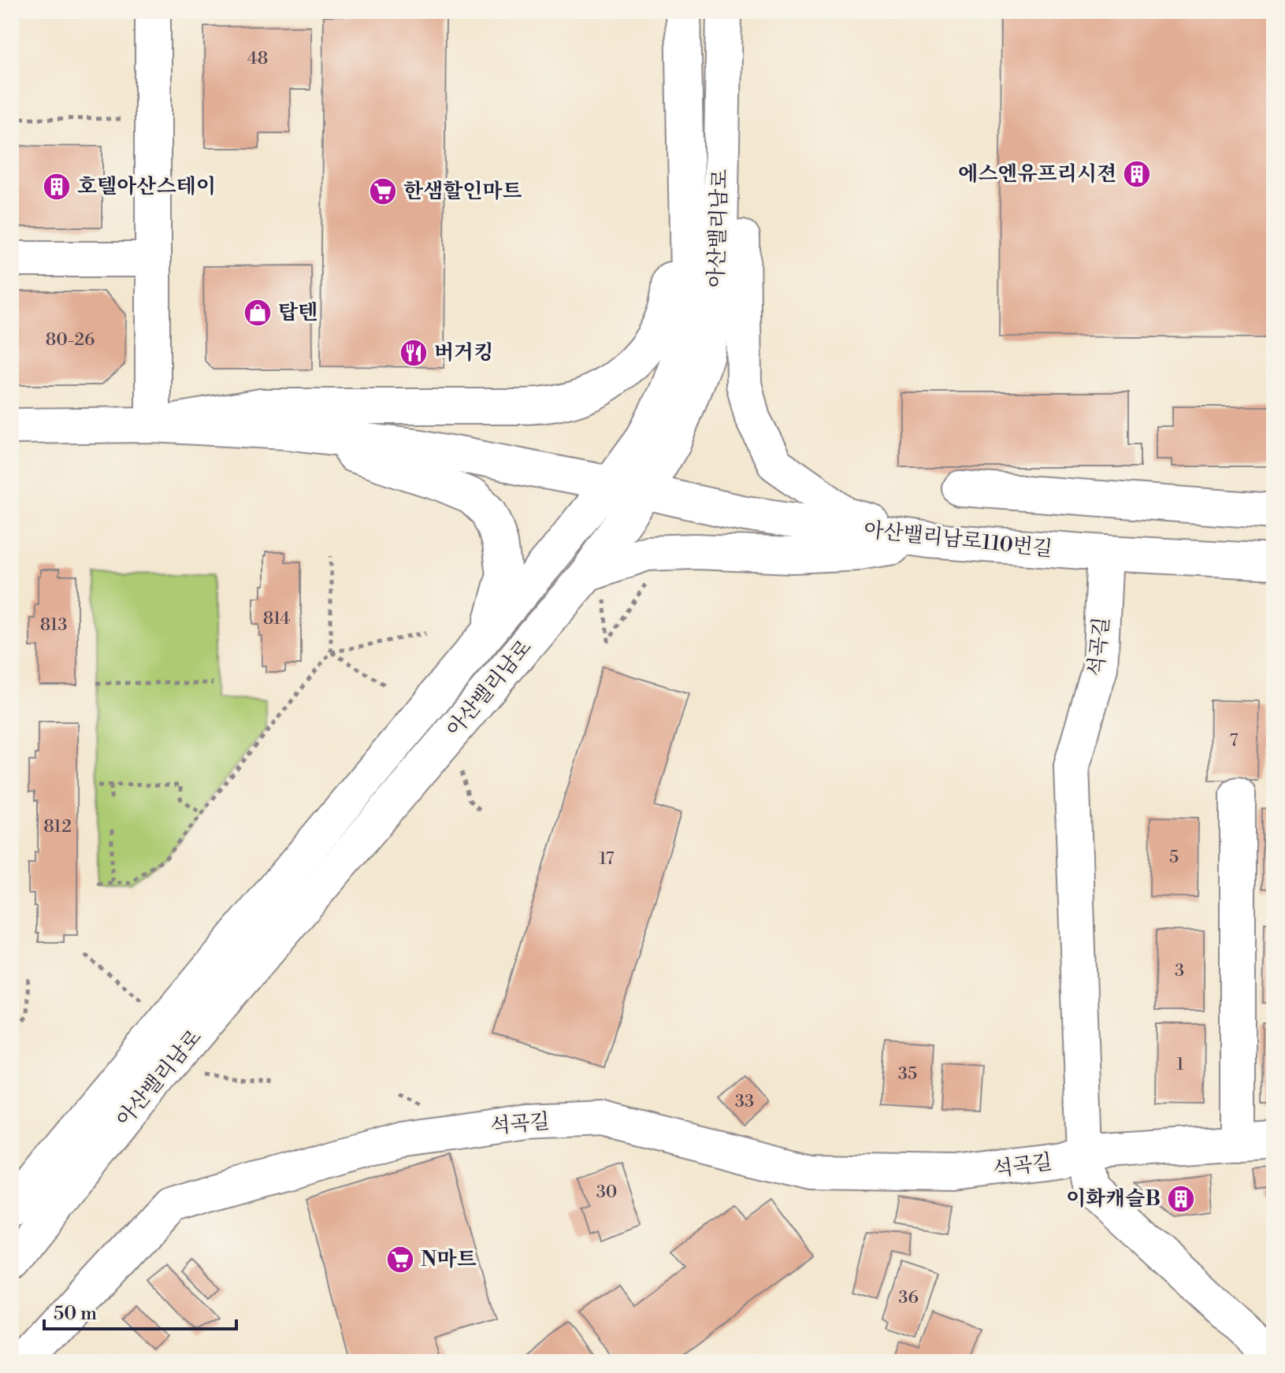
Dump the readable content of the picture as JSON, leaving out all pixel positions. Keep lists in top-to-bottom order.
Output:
{
  "streets": {
    "street": ["아산밸리남로", "아산밸리남로110번길", "석곡길"]
  },
  "crossings": [
    ["아산밸리남로", "아산밸리남로110번길"],
    ["아산밸리남로110번길", "석곡길"]
  ],
  "places": {
    "building": ["에스엔유프리시젼", "호텔아산스테이", "이화캐슬B"],
    "supermarket": ["한샘할인마트", "N마트"],
    "shop": ["탑텐"],
    "restaurant": ["버거킹"]
  },
  "house_numbers": [
    "48",
    "80-26",
    "814",
    "813",
    "7",
    "812",
    "5",
    "17",
    "3",
    "1",
    "35",
    "33",
    "30",
    "36"
  ],
  "scale_bar": "50 m"
}
